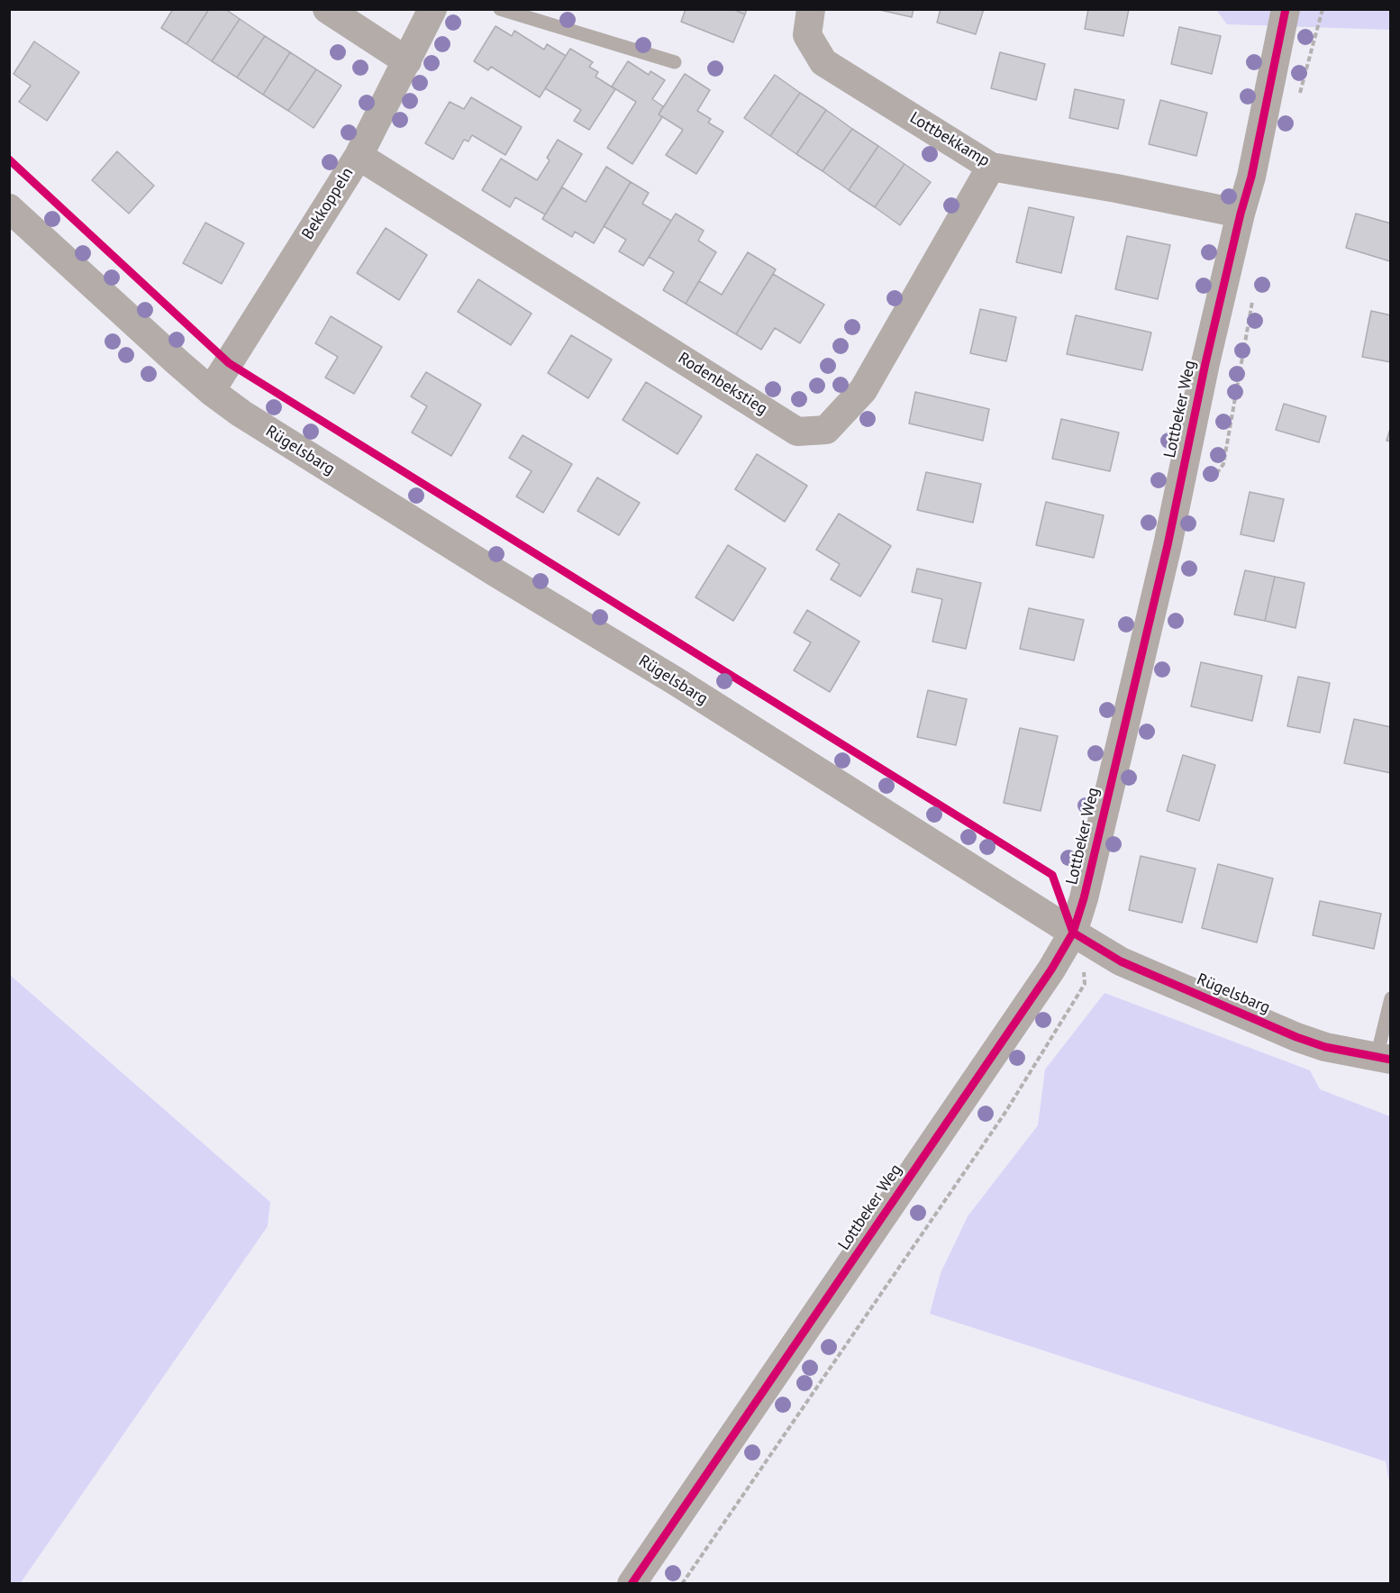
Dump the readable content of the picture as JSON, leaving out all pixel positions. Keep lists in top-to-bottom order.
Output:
{
  "streets": {
    "street": [
      "Lottbekkamp",
      "Bekkoppeln",
      "Rodenbekstieg",
      "Lottbeker Weg",
      "Rügelsbarg"
    ]
  },
  "crossings": [
    ["Lottbekkamp", "Rodenbekstieg"],
    ["Lottbekkamp", "Lottbeker Weg"],
    ["Bekkoppeln", "Rodenbekstieg"],
    ["Bekkoppeln", "Rügelsbarg"],
    ["Lottbeker Weg", "Rügelsbarg"]
  ]
}
